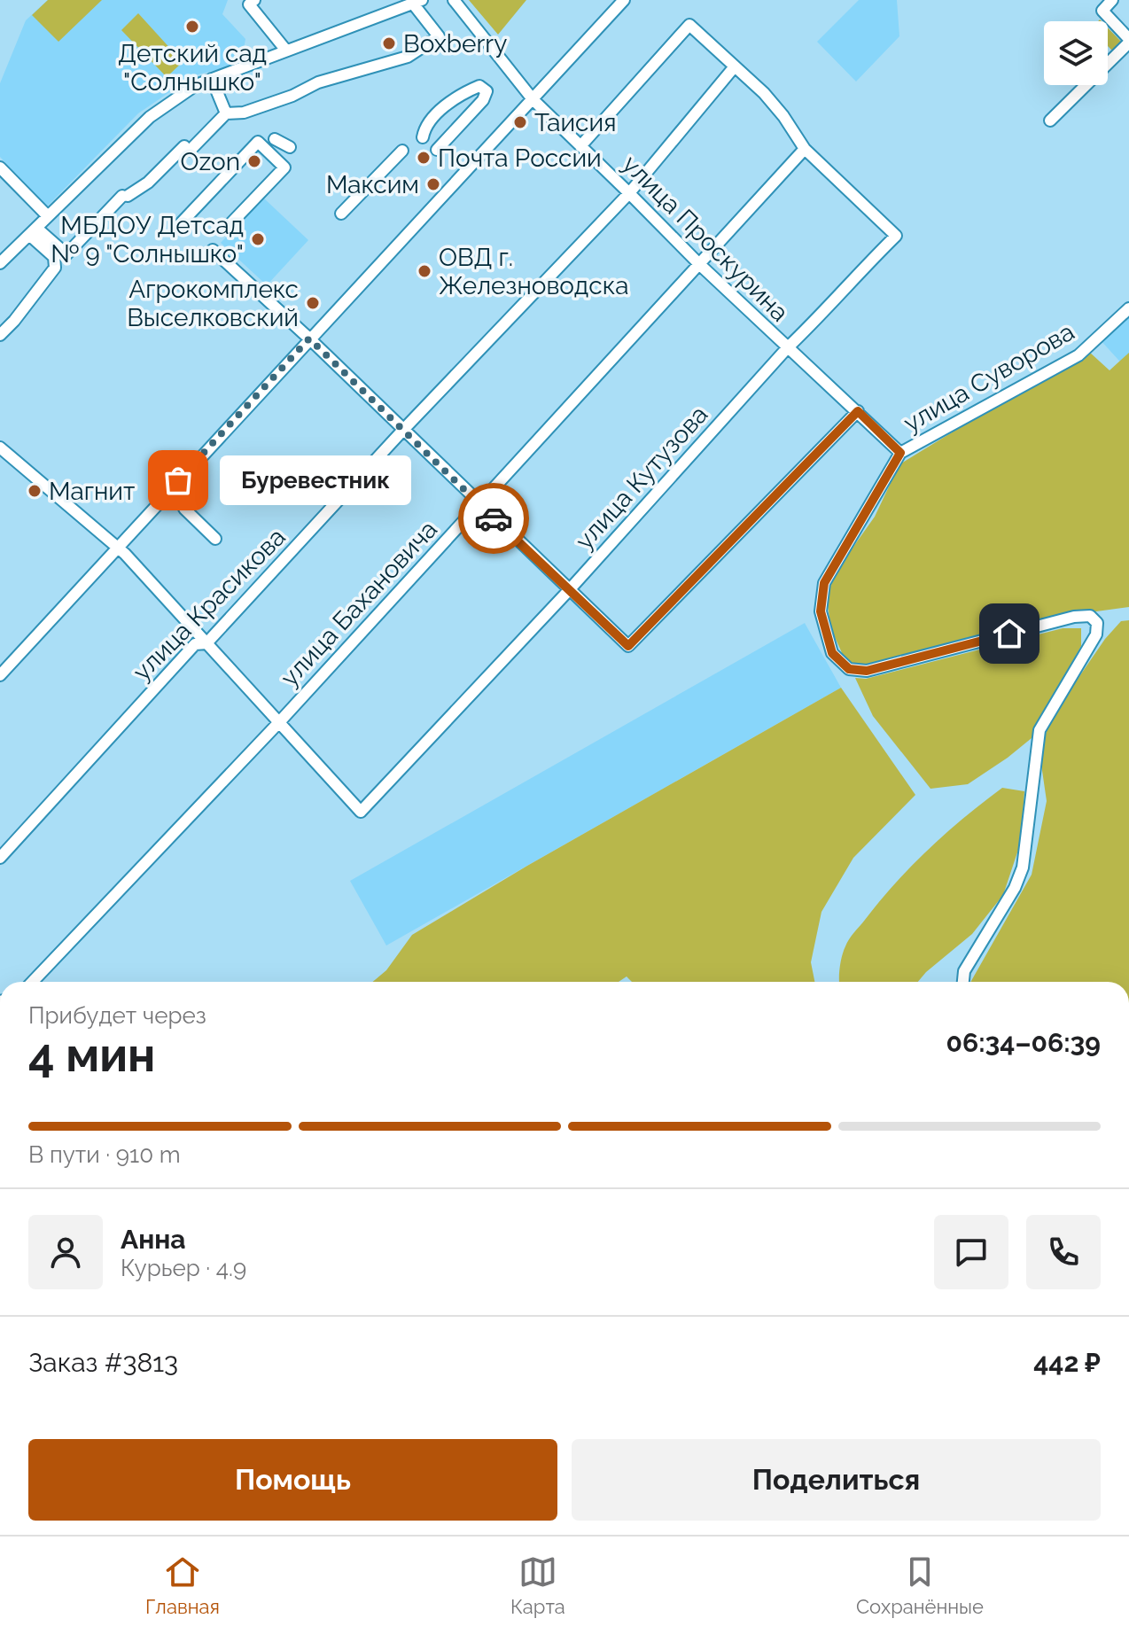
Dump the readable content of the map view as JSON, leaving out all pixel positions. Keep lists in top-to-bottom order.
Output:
{
  "streets": {
    "street": [
      "улица Проскурина",
      "улица Суворова",
      "улица Кутузова",
      "улица Бахановича",
      "улица Красикова"
    ]
  },
  "crossings": [
    ["улица Проскурина", "улица Суворова"],
    ["улица Проскурина", "улица Кутузова"],
    ["улица Проскурина", "улица Бахановича"],
    ["улица Проскурина", "улица Красикова"],
    ["улица Кутузова", "улица Бахановича"]
  ],
  "places": [
    "Детский сад \"Солнышко\"",
    "Boxberry",
    "Таисия",
    "Почта России",
    "Ozon",
    "Максим",
    "МБДОУ Детсад № 9 \"Солнышко\"",
    "ОВД г. Железноводска",
    "Агрокомплекс Выселковский",
    "Буревестник",
    "Магнит"
  ],
  "page": {
    "bubble": "Буревестник",
    "heading": ["4 мин", "Прибудет через", "06:34–06:39"],
    "panel": [
      "Анна",
      "Курьер · 4.9",
      "Заказ #3813",
      "442 ₽"
    ],
    "bar": "В пути · 910 m",
    "buttons": ["Помощь", "Поделиться"],
    "tabs": ["Главная", "Карта", "Сохранённые"]
  }
}
